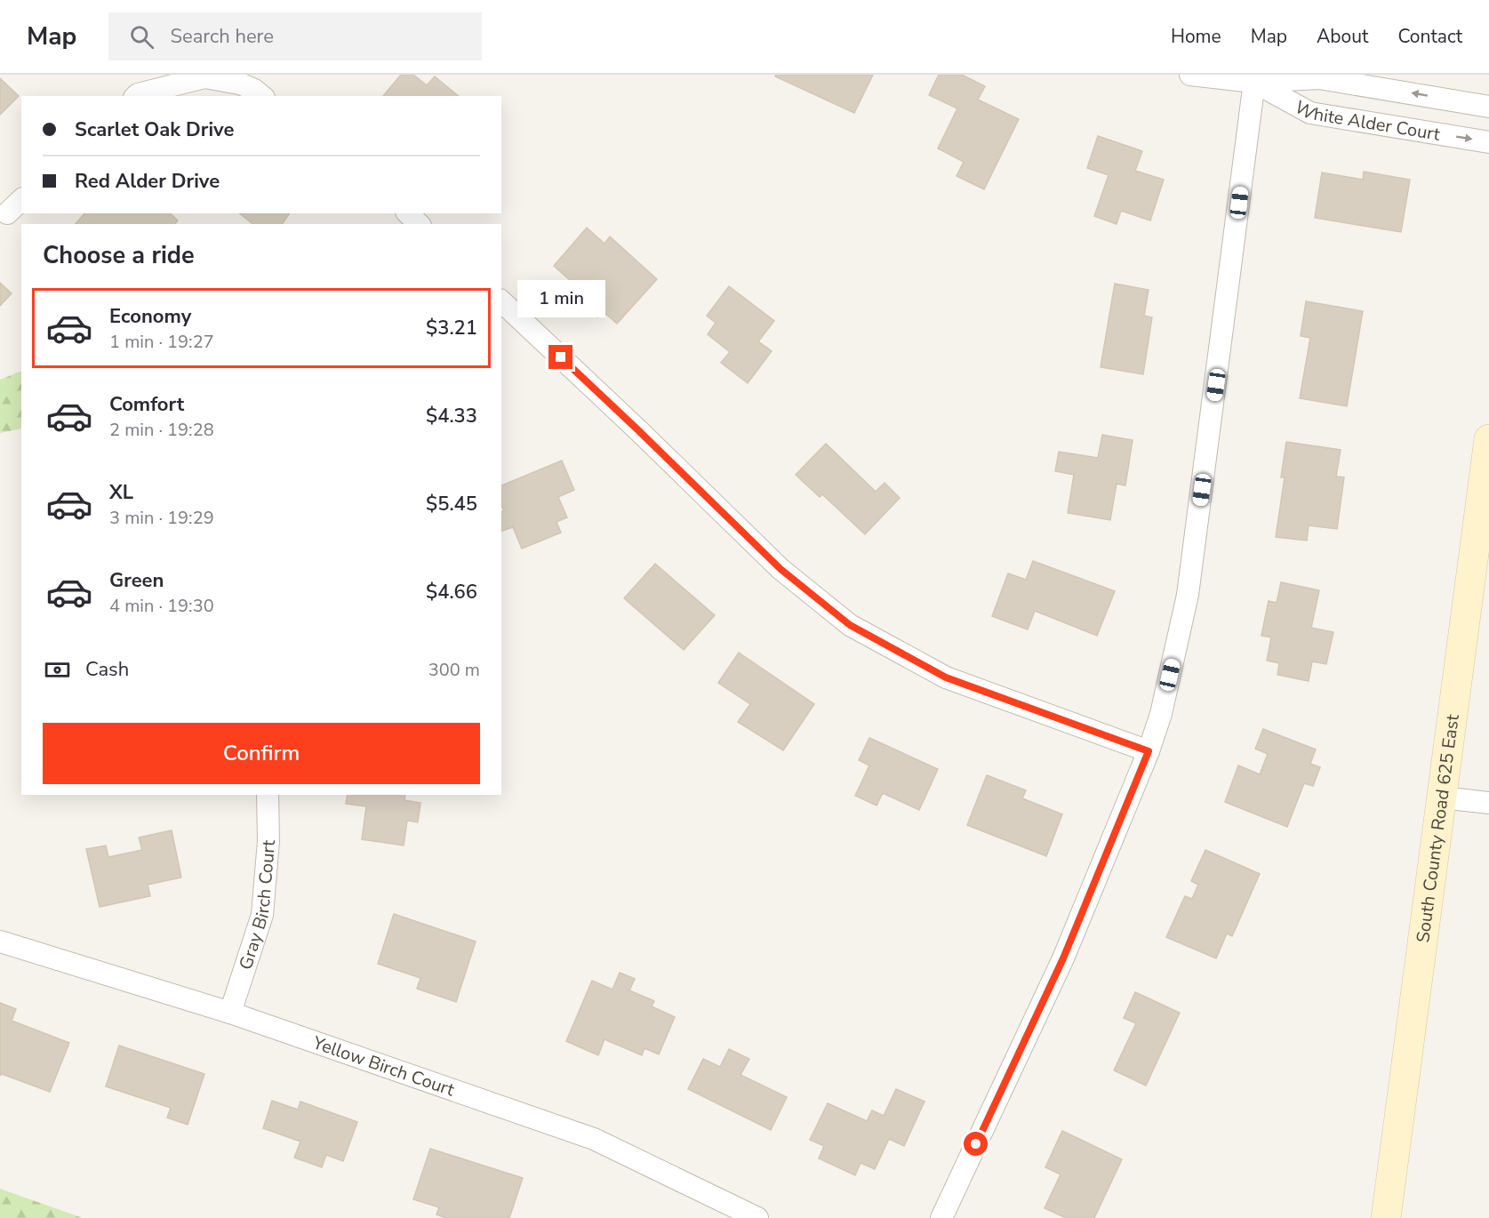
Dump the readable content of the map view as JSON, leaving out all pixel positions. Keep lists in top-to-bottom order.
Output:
{
  "streets": {
    "street": [
      "White Alder Court",
      "South County Road 625 East",
      "Gray Birch Court",
      "Yellow Birch Court"
    ]
  },
  "crossings": [
    ["Gray Birch Court", "Yellow Birch Court"]
  ],
  "page": {
    "header": "Map",
    "search": "Search here",
    "nav": [
      "Home",
      "Map",
      "About",
      "Contact"
    ],
    "banner": ["Scarlet Oak Drive", "Red Alder Drive"],
    "heading": "Choose a ride",
    "bubble": "1 min",
    "list": [
      {
        "name": "Economy",
        "note": "1 min · 19:27",
        "value": "$3.21"
      },
      {
        "name": "Comfort",
        "note": "2 min · 19:28",
        "value": "$4.33"
      },
      {
        "name": "XL",
        "note": "3 min · 19:29",
        "value": "$5.45"
      },
      {
        "name": "Green",
        "note": "4 min · 19:30",
        "value": "$4.66"
      }
    ],
    "pay": ["Cash", "300 m"],
    "buttons": "Confirm"
  }
}
